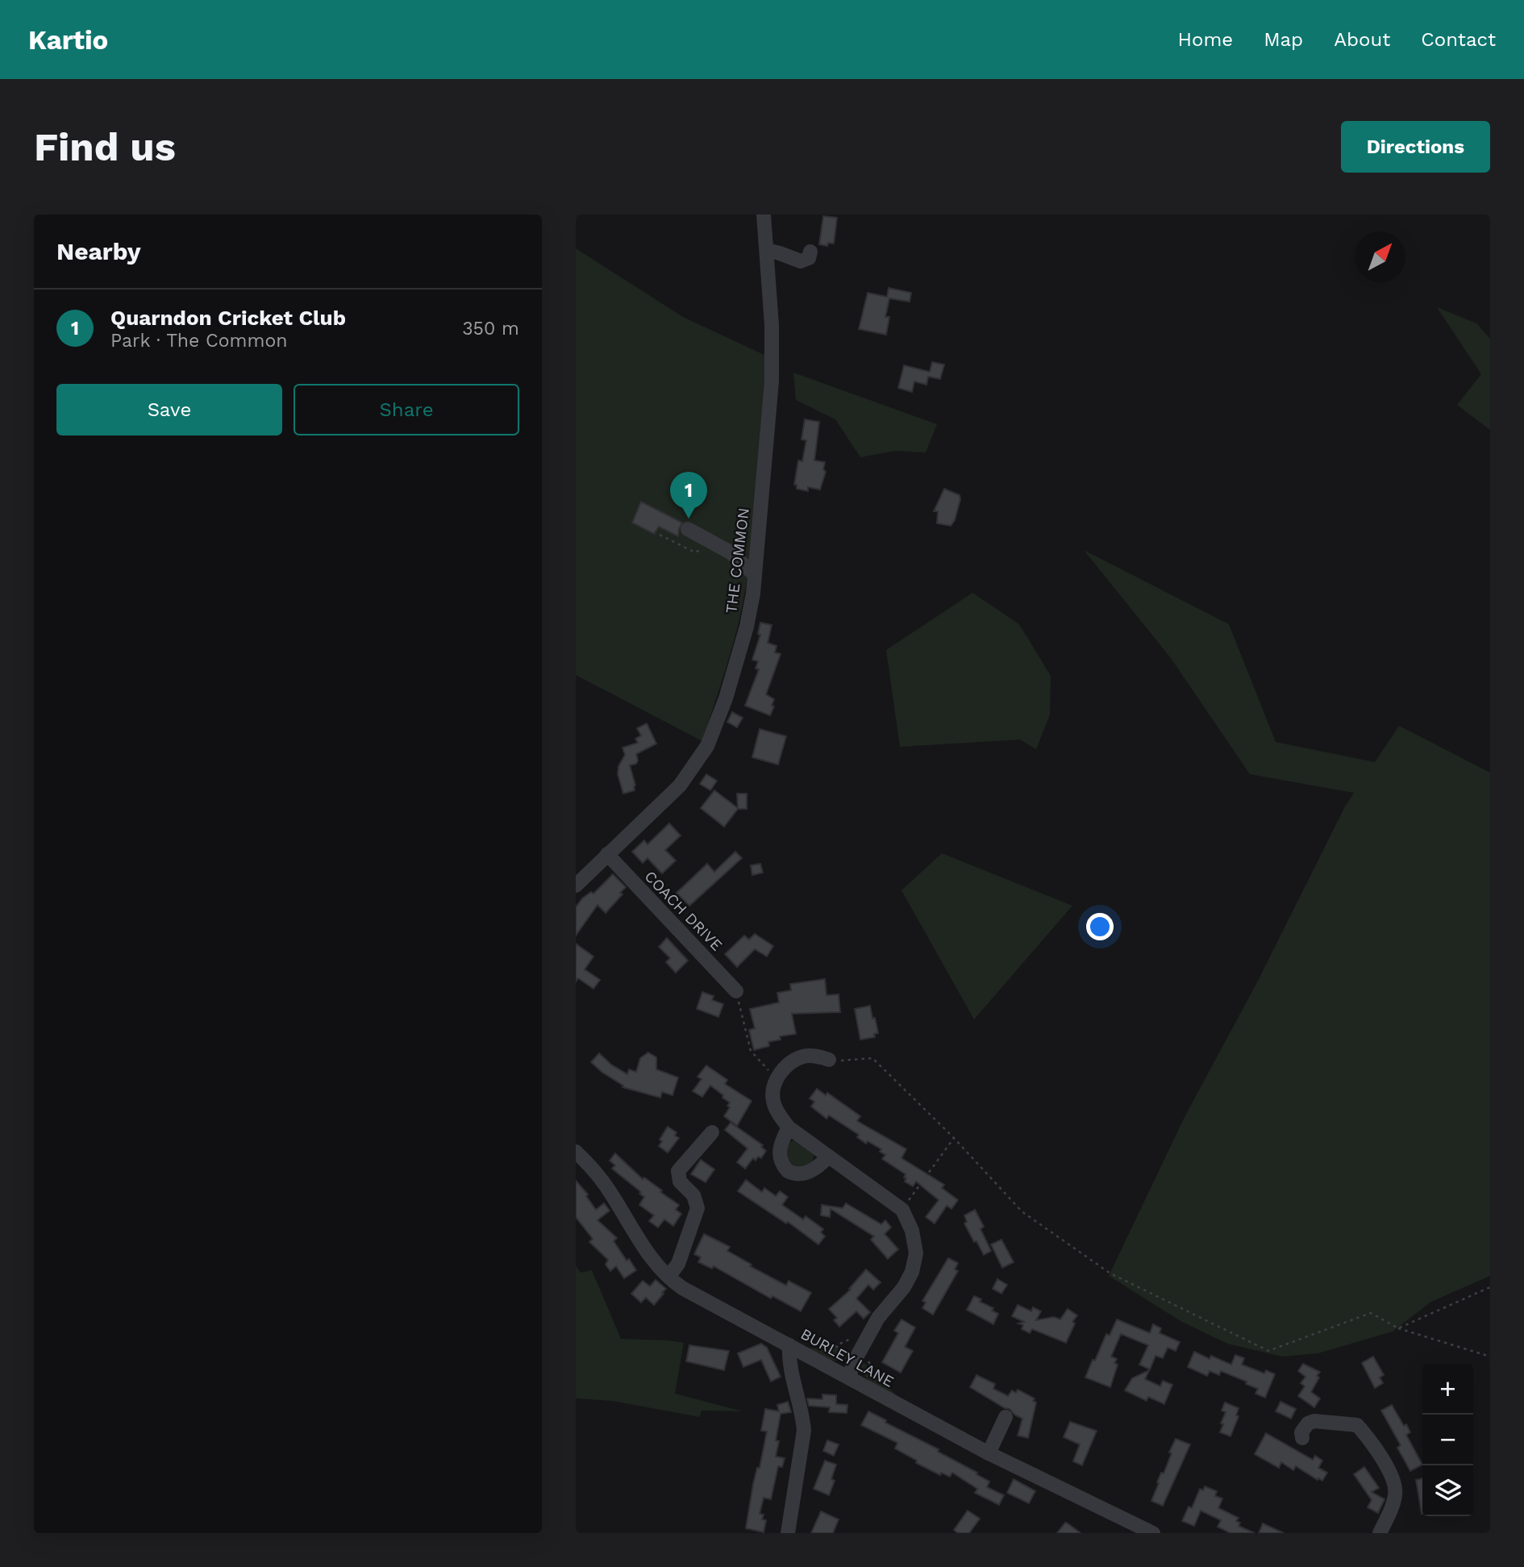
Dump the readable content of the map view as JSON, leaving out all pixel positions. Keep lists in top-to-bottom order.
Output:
{
  "streets": {
    "street": ["THE COMMON", "COACH DRIVE", "BURLEY LANE"]
  },
  "crossings": [
    ["THE COMMON", "COACH DRIVE"]
  ],
  "north": "top right",
  "page": {
    "header": "Kartio",
    "nav": [
      "Home",
      "Map",
      "About",
      "Contact"
    ],
    "buttons": [
      "Directions",
      ["Save", "Share"]
    ],
    "title": "Find us",
    "heading": "Nearby",
    "list": [
      {
        "mark": "1",
        "name": "Quarndon Cricket Club",
        "note": "Park · The Common",
        "value": "350 m"
      }
    ],
    "pins": "1",
    "map_buttons": ["+", "−"]
  }
}
